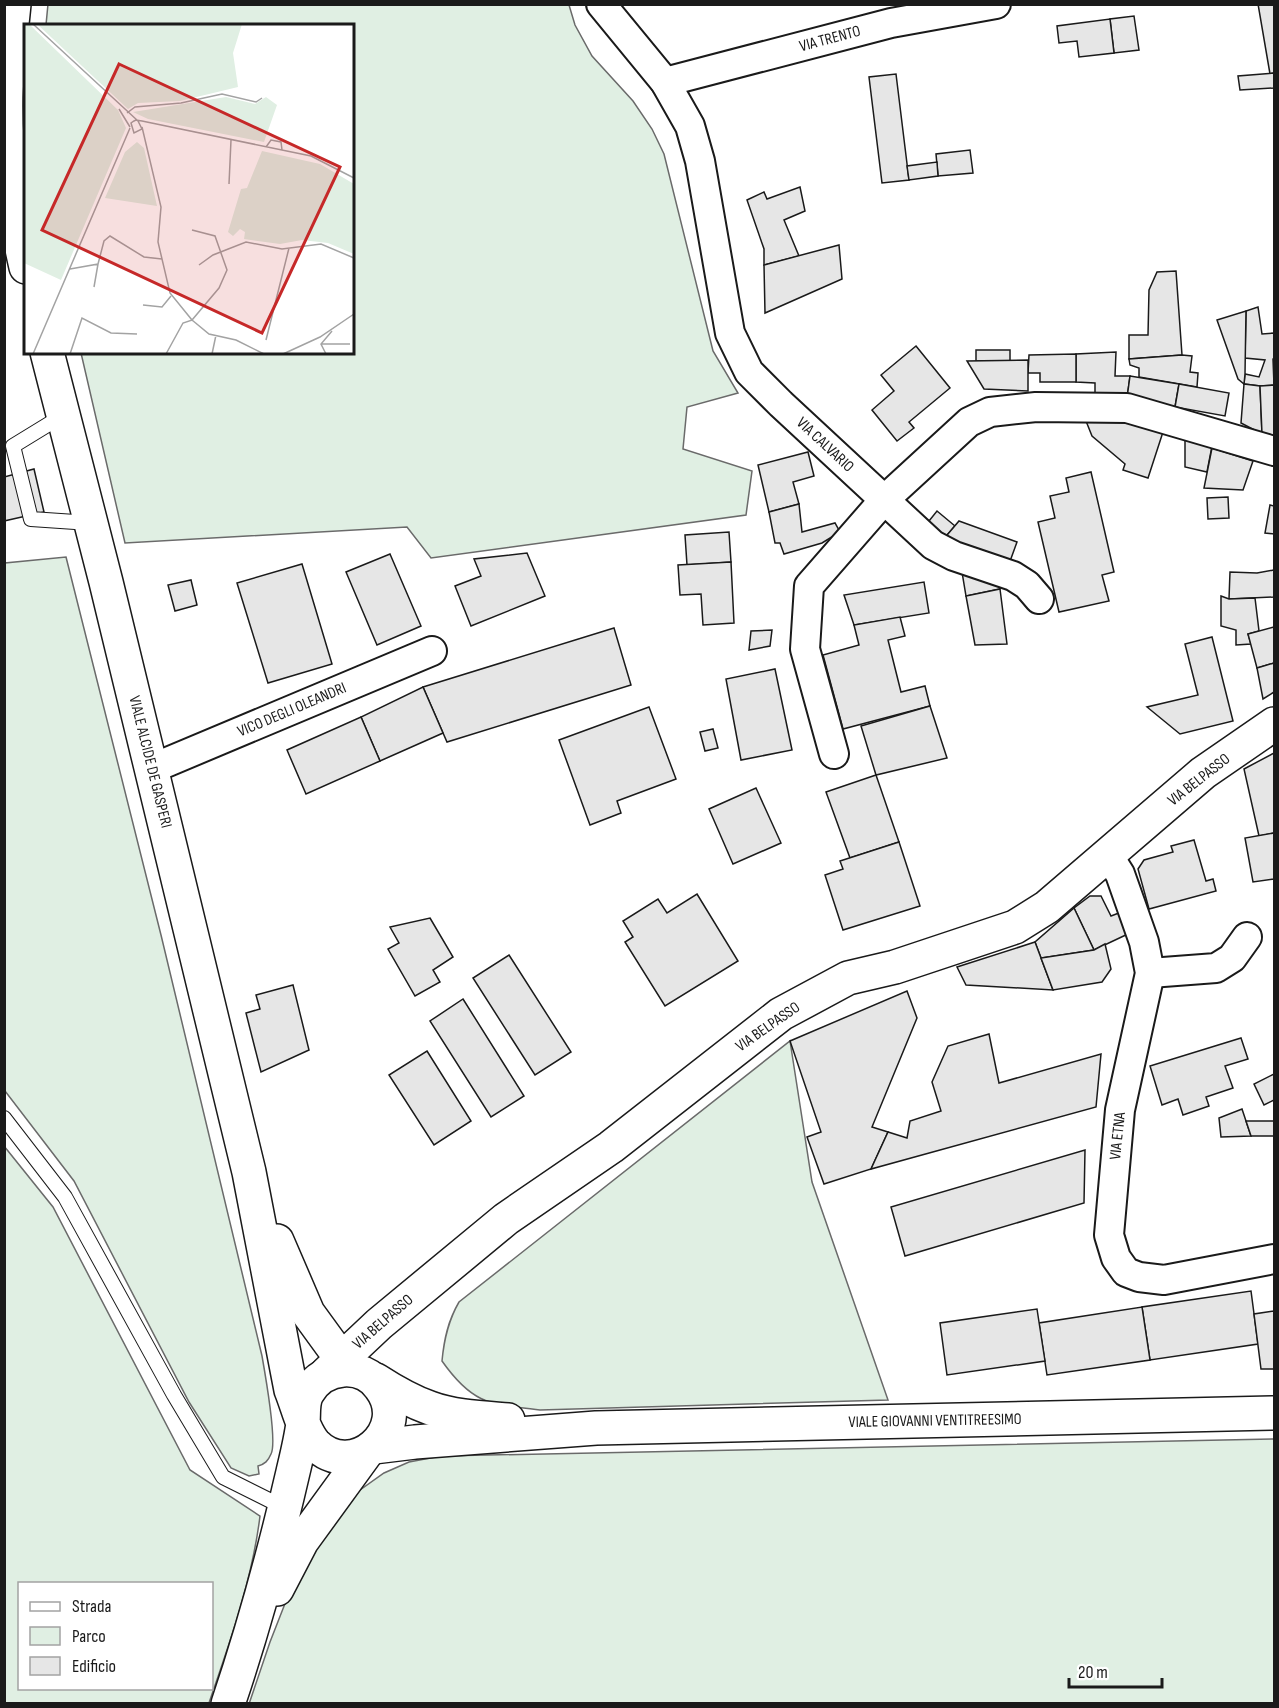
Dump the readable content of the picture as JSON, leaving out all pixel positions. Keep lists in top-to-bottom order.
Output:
{
  "streets": {
    "main road": ["VIALE ALCIDE DE GASPERI", "VIA BELPASSO", "VIALE GIOVANNI VENTITREESIMO"],
    "street": [
      "VIA TRENTO",
      "VIA CALVARIO",
      "VICO DEGLI OLEANDRI",
      "VIA ETNA"
    ]
  },
  "crossings": [
    ["VIA TRENTO", "VIA CALVARIO"],
    ["VICO DEGLI OLEANDRI", "VIALE ALCIDE DE GASPERI"],
    ["VIA BELPASSO", "VIA ETNA"]
  ],
  "legend": ["Strada", "Parco", "Edificio"],
  "scale_bar": "20 m"
}
